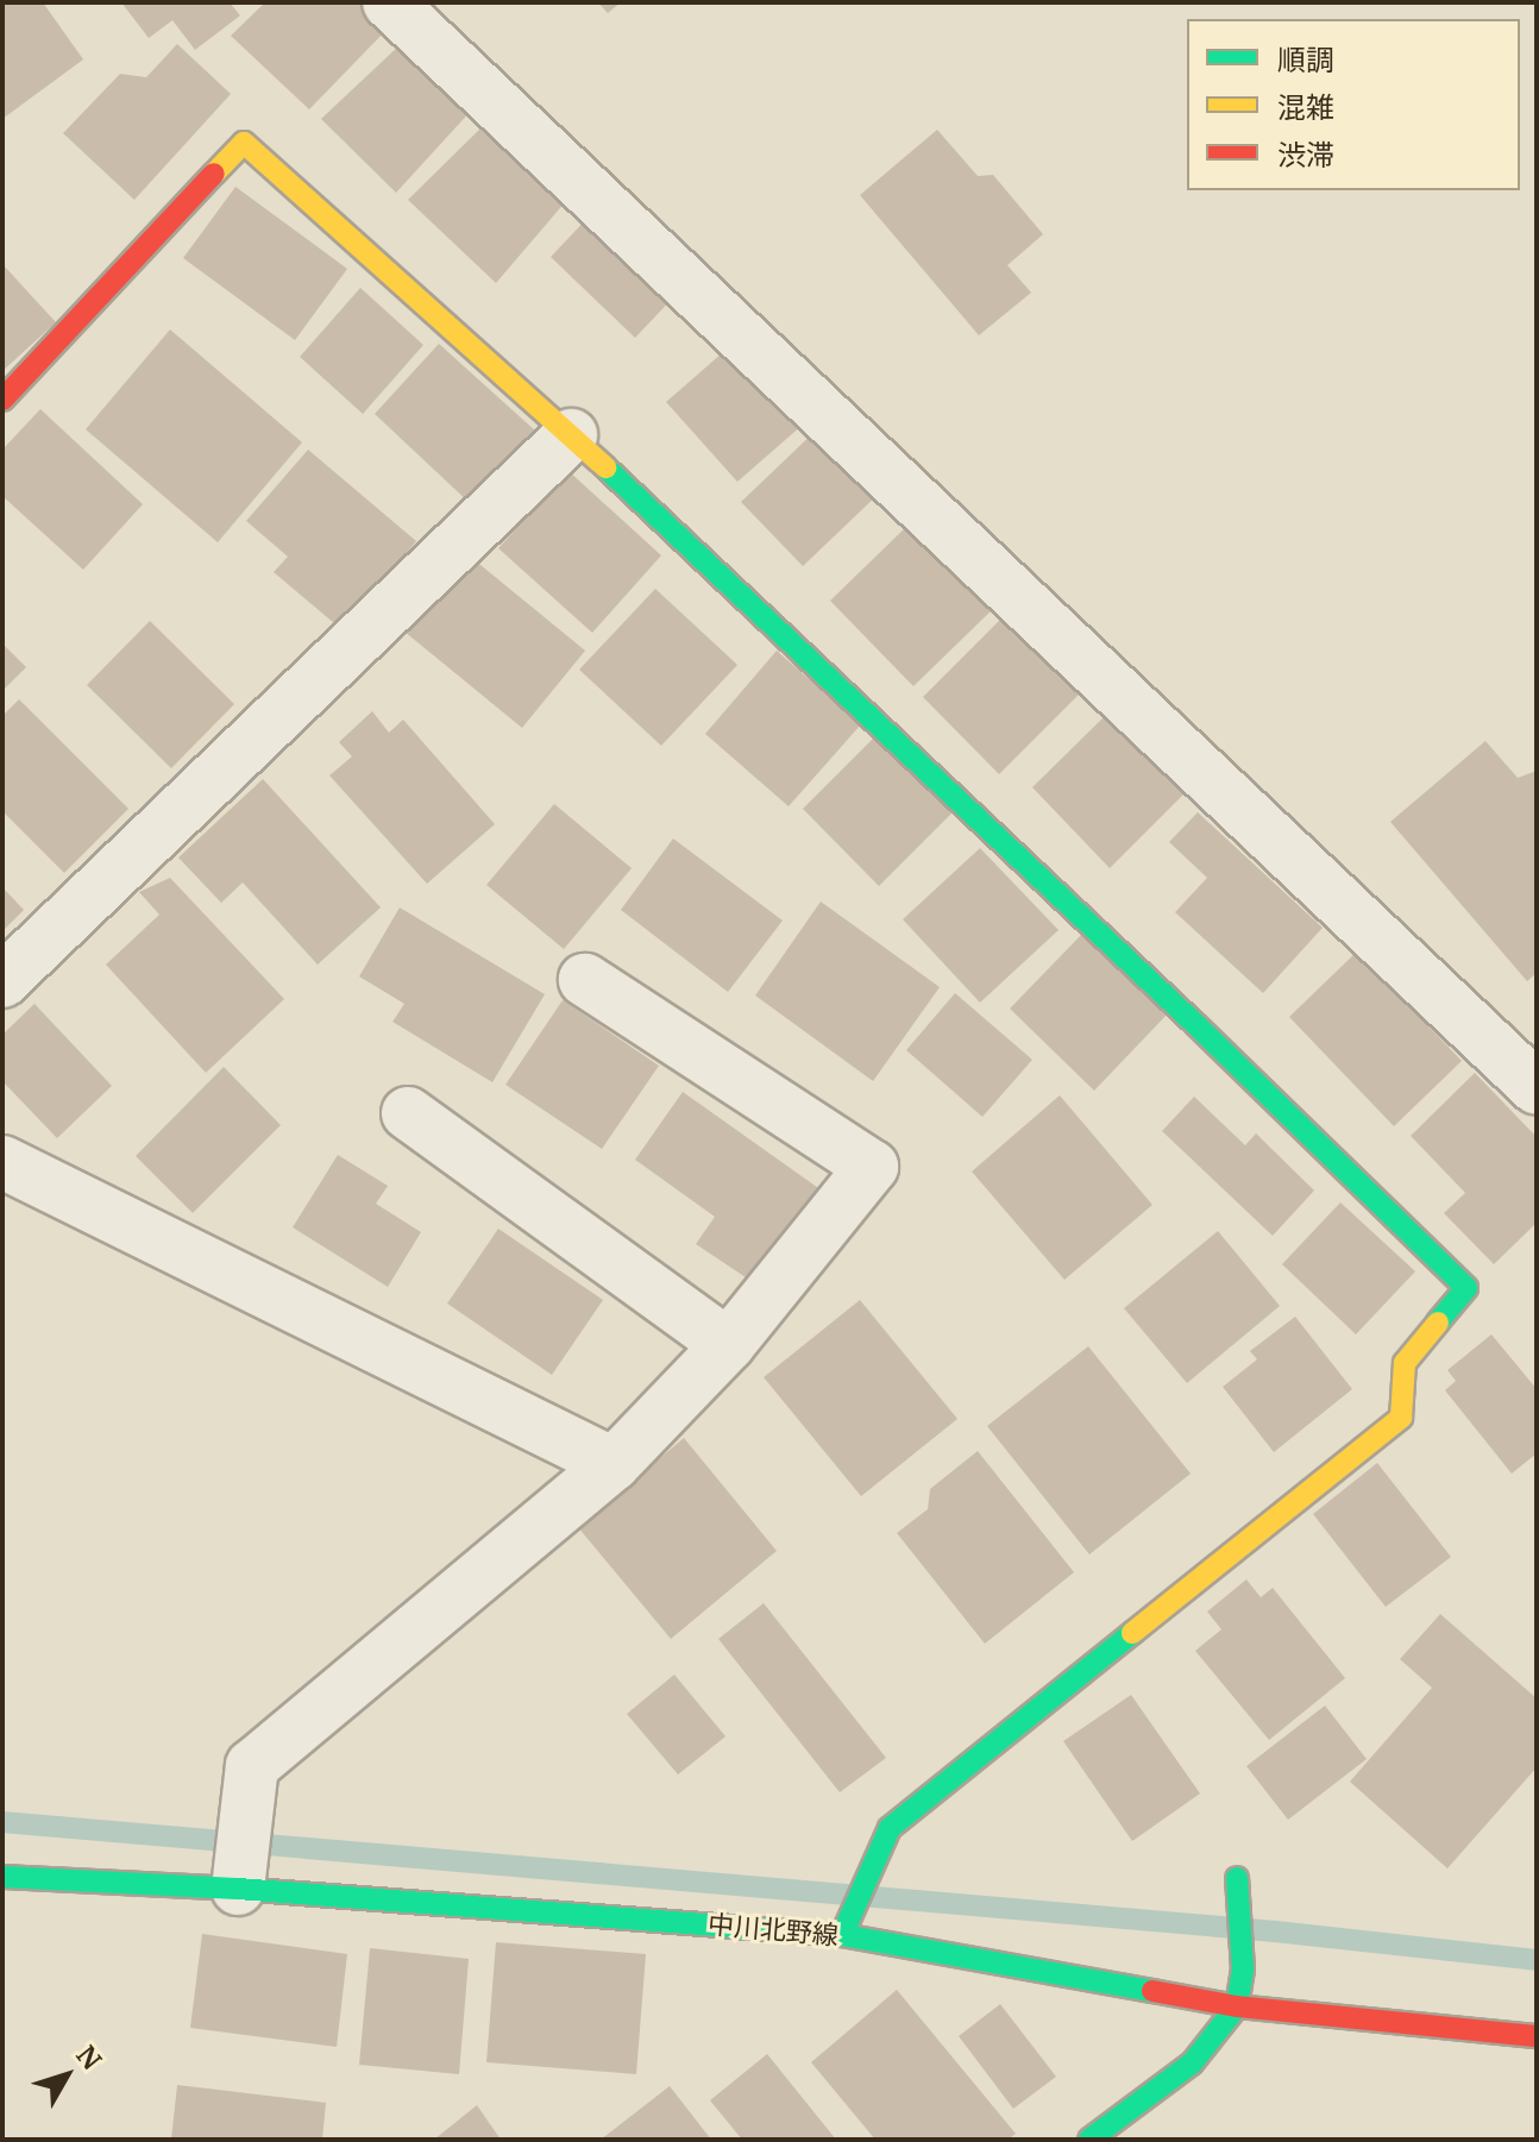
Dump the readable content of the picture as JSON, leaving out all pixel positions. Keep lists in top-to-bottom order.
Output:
{
  "streets": {
    "street": ["中川北野線"]
  },
  "legend": ["順調", "混雑", "渋滞"],
  "north": "top right"
}
